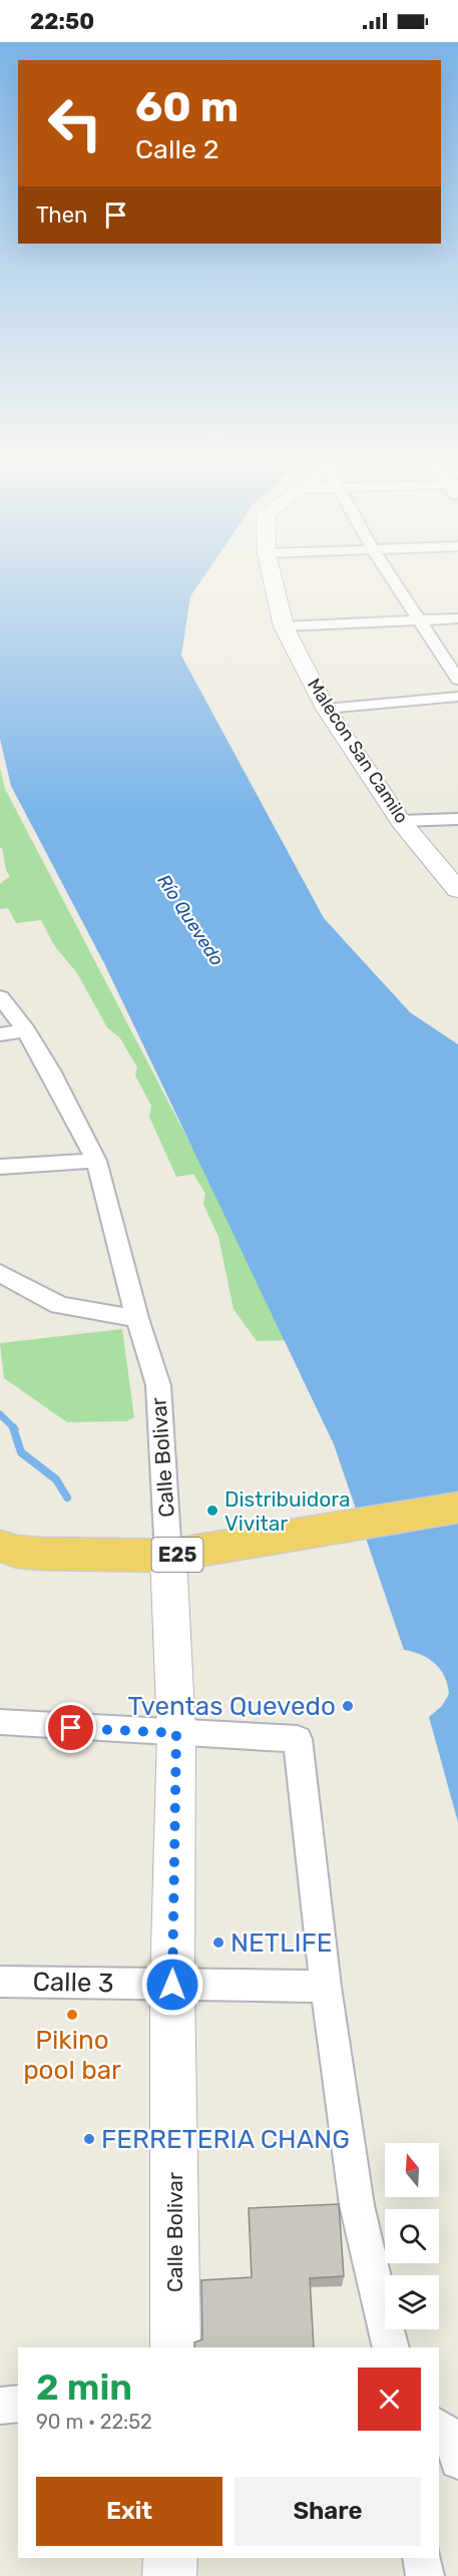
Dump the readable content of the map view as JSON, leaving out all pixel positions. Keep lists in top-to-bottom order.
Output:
{
  "streets": {
    "highway": ["E25"],
    "main road": ["Malecon San Camilo", "Calle Bolivar"],
    "street": ["Calle 3"]
  },
  "crossings": [
    ["Calle Bolivar", "E25"],
    ["Calle Bolivar", "Calle 3"]
  ],
  "water": ["Río Quevedo"],
  "places": [
    "Distribuidora Vivitar",
    "Tventas Quevedo",
    "NETLIFE",
    "Pikino pool bar",
    "FERRETERIA CHANG"
  ],
  "north": "top",
  "page": {
    "status": "22:50",
    "turn": ["60 m", "Calle 2"],
    "then": "Then",
    "heading": ["2 min", "90 m · 22:52"],
    "buttons": ["Exit", "Share"]
  }
}
